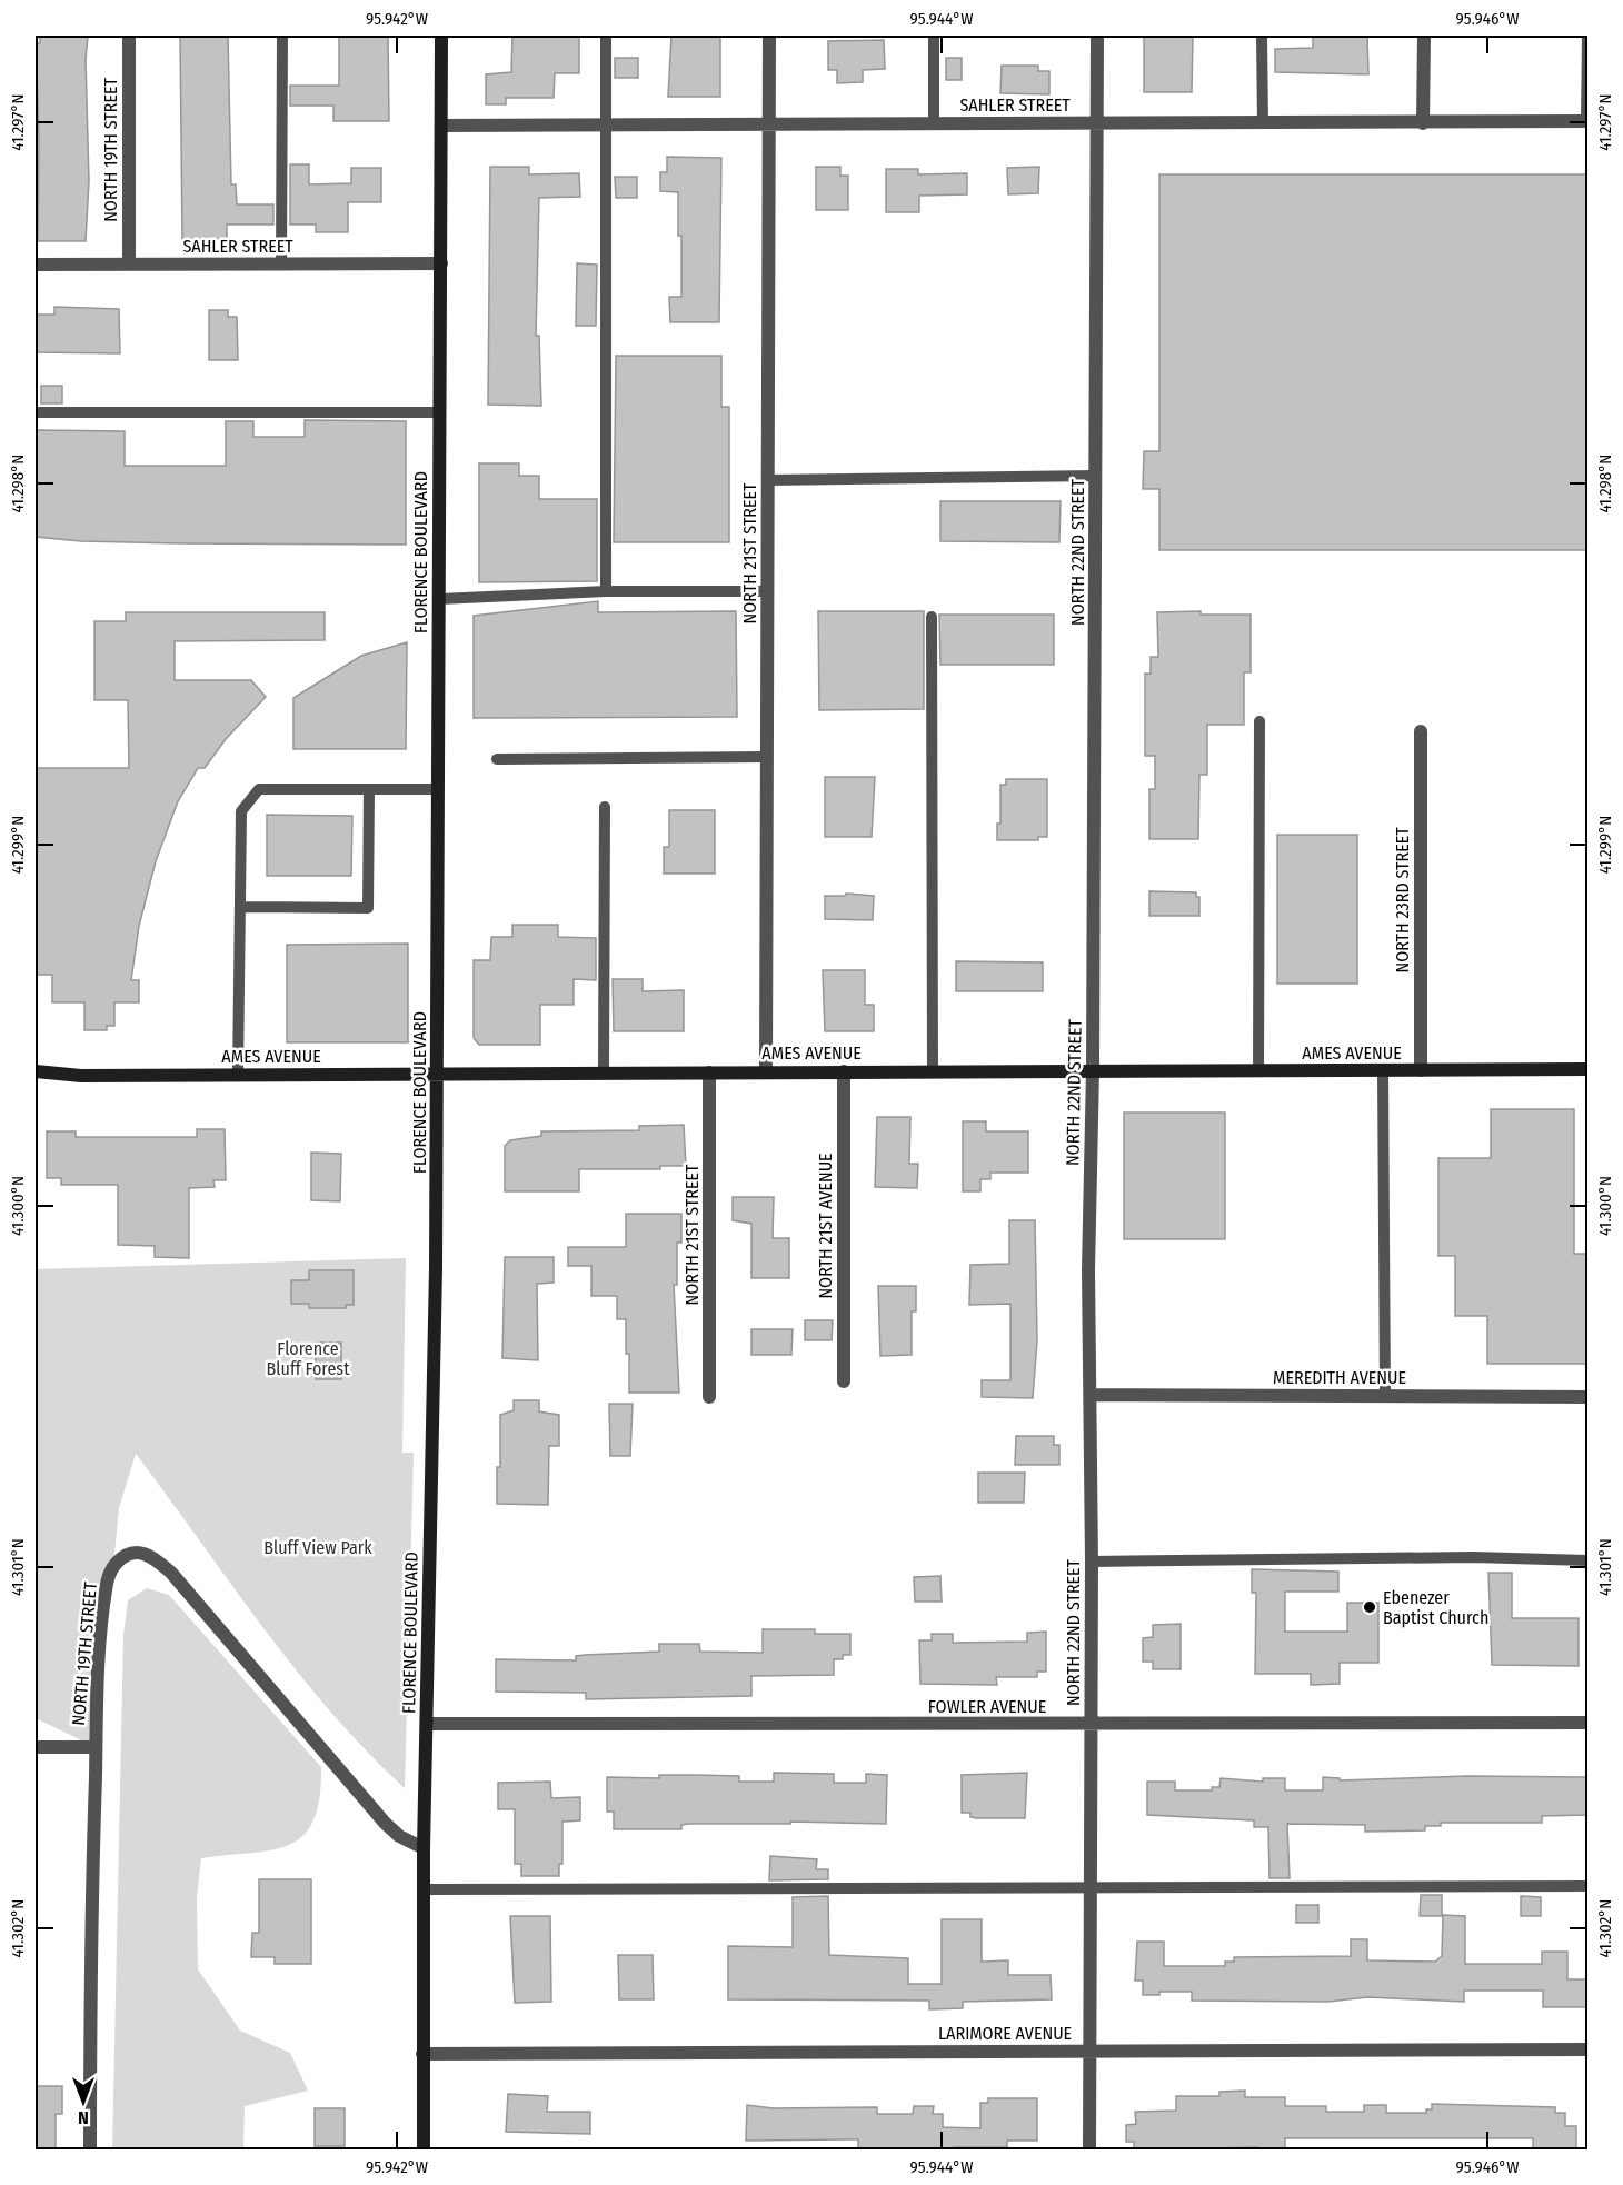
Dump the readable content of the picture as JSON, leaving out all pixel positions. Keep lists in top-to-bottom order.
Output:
{
  "streets": {
    "street": [
      "SAHLER STREET",
      "NORTH 19TH STREET",
      "FLORENCE BOULEVARD",
      "NORTH 22ND STREET",
      "NORTH 21ST STREET",
      "NORTH 23RD STREET",
      "AMES AVENUE",
      "NORTH 21ST AVENUE",
      "MEREDITH AVENUE",
      "FOWLER AVENUE",
      "LARIMORE AVENUE"
    ]
  },
  "crossings": [
    ["SAHLER STREET", "NORTH 19TH STREET"],
    ["SAHLER STREET", "FLORENCE BOULEVARD"],
    ["SAHLER STREET", "NORTH 22ND STREET"],
    ["SAHLER STREET", "NORTH 21ST STREET"],
    ["NORTH 19TH STREET", "FLORENCE BOULEVARD"],
    ["FLORENCE BOULEVARD", "AMES AVENUE"],
    ["FLORENCE BOULEVARD", "FOWLER AVENUE"],
    ["FLORENCE BOULEVARD", "LARIMORE AVENUE"],
    ["NORTH 22ND STREET", "AMES AVENUE"],
    ["NORTH 22ND STREET", "MEREDITH AVENUE"],
    ["NORTH 22ND STREET", "FOWLER AVENUE"],
    ["NORTH 22ND STREET", "LARIMORE AVENUE"],
    ["NORTH 21ST STREET", "AMES AVENUE"],
    ["NORTH 23RD STREET", "AMES AVENUE"],
    ["AMES AVENUE", "NORTH 21ST AVENUE"]
  ],
  "parks": ["Florence Bluff Forest", "Bluff View Park"],
  "places": ["Ebenezer Baptist Church"],
  "north": "bottom",
  "coordinates": [
    "95.942°W",
    "95.944°W",
    "95.946°W",
    "41.297°N",
    "41.298°N",
    "41.299°N",
    "41.300°N",
    "41.301°N",
    "41.302°N"
  ]
}
